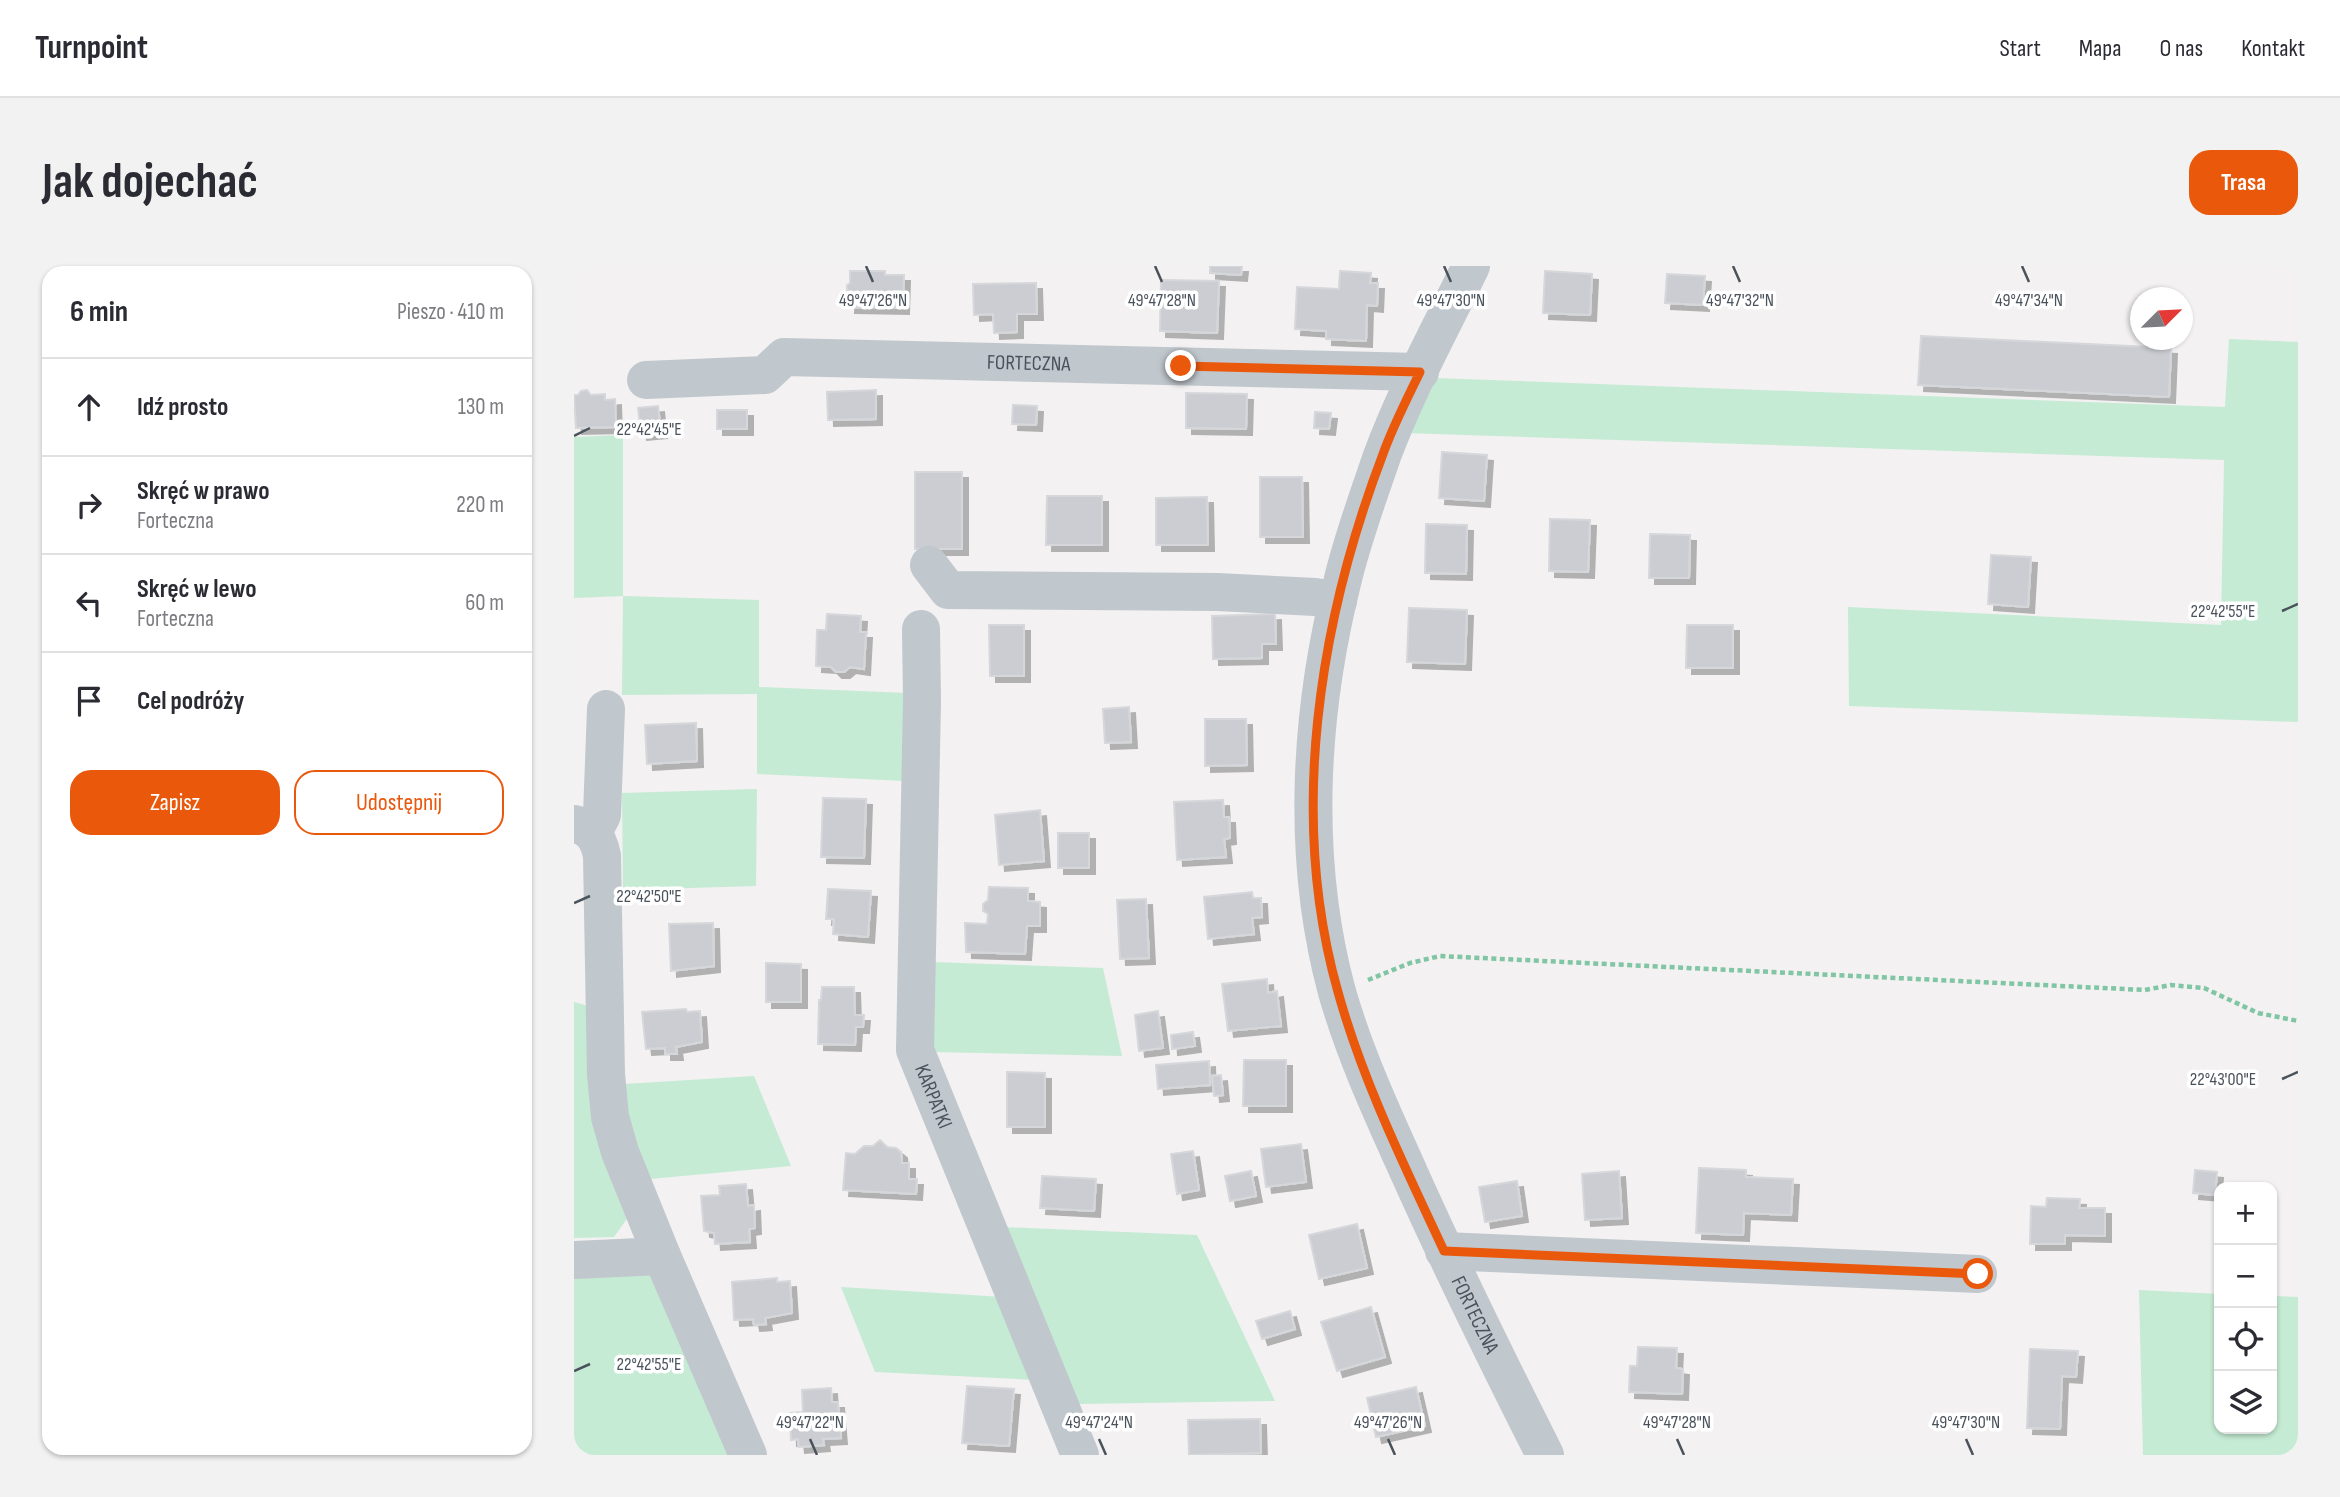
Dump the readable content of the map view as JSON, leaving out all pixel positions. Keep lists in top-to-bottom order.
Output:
{
  "streets": {
    "street": ["FORTECZNA", "KARPATKI"]
  },
  "north": "top right",
  "page": {
    "header": "Turnpoint",
    "nav": [
      "Start",
      "Mapa",
      "O nas",
      "Kontakt"
    ],
    "buttons": [
      "Trasa",
      ["Zapisz", "Udostępnij"]
    ],
    "title": "Jak dojechać",
    "heading": ["6 min", "Pieszo · 410 m"],
    "list": [
      ["Idź prosto", "130 m"],
      ["Skręć w prawo", "Forteczna", "220 m"],
      ["Skręć w lewo", "Forteczna", "60 m"],
      "Cel podróży"
    ],
    "map_buttons": ["+", "−"]
  },
  "coordinates": [
    "49°47'26\"N",
    "49°47'28\"N",
    "49°47'30\"N",
    "49°47'32\"N",
    "49°47'34\"N",
    "22°42'45\"E",
    "22°42'55\"E",
    "22°42'50\"E",
    "22°43'00\"E",
    "49°47'22\"N",
    "49°47'24\"N"
  ]
}
